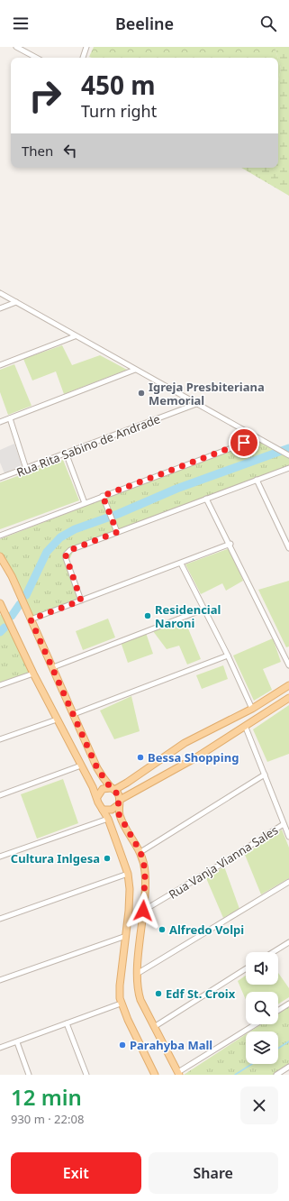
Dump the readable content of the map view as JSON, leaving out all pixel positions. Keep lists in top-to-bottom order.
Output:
{
  "streets": {
    "street": ["Rua Rita Sabino de Andrade", "Rua Vanja Vianna Sales"]
  },
  "places": [
    "Igreja Presbiteriana Memorial",
    "Residencial Naroni",
    "Bessa Shopping",
    "Cultura Inlgesa",
    "Alfredo Volpi",
    "Edf St. Croix",
    "Parahyba Mall"
  ],
  "page": {
    "header": "Beeline",
    "turn": ["450 m", "Turn right"],
    "then": "Then",
    "heading": ["12 min", "930 m · 22:08"],
    "buttons": ["Exit", "Share"]
  }
}
